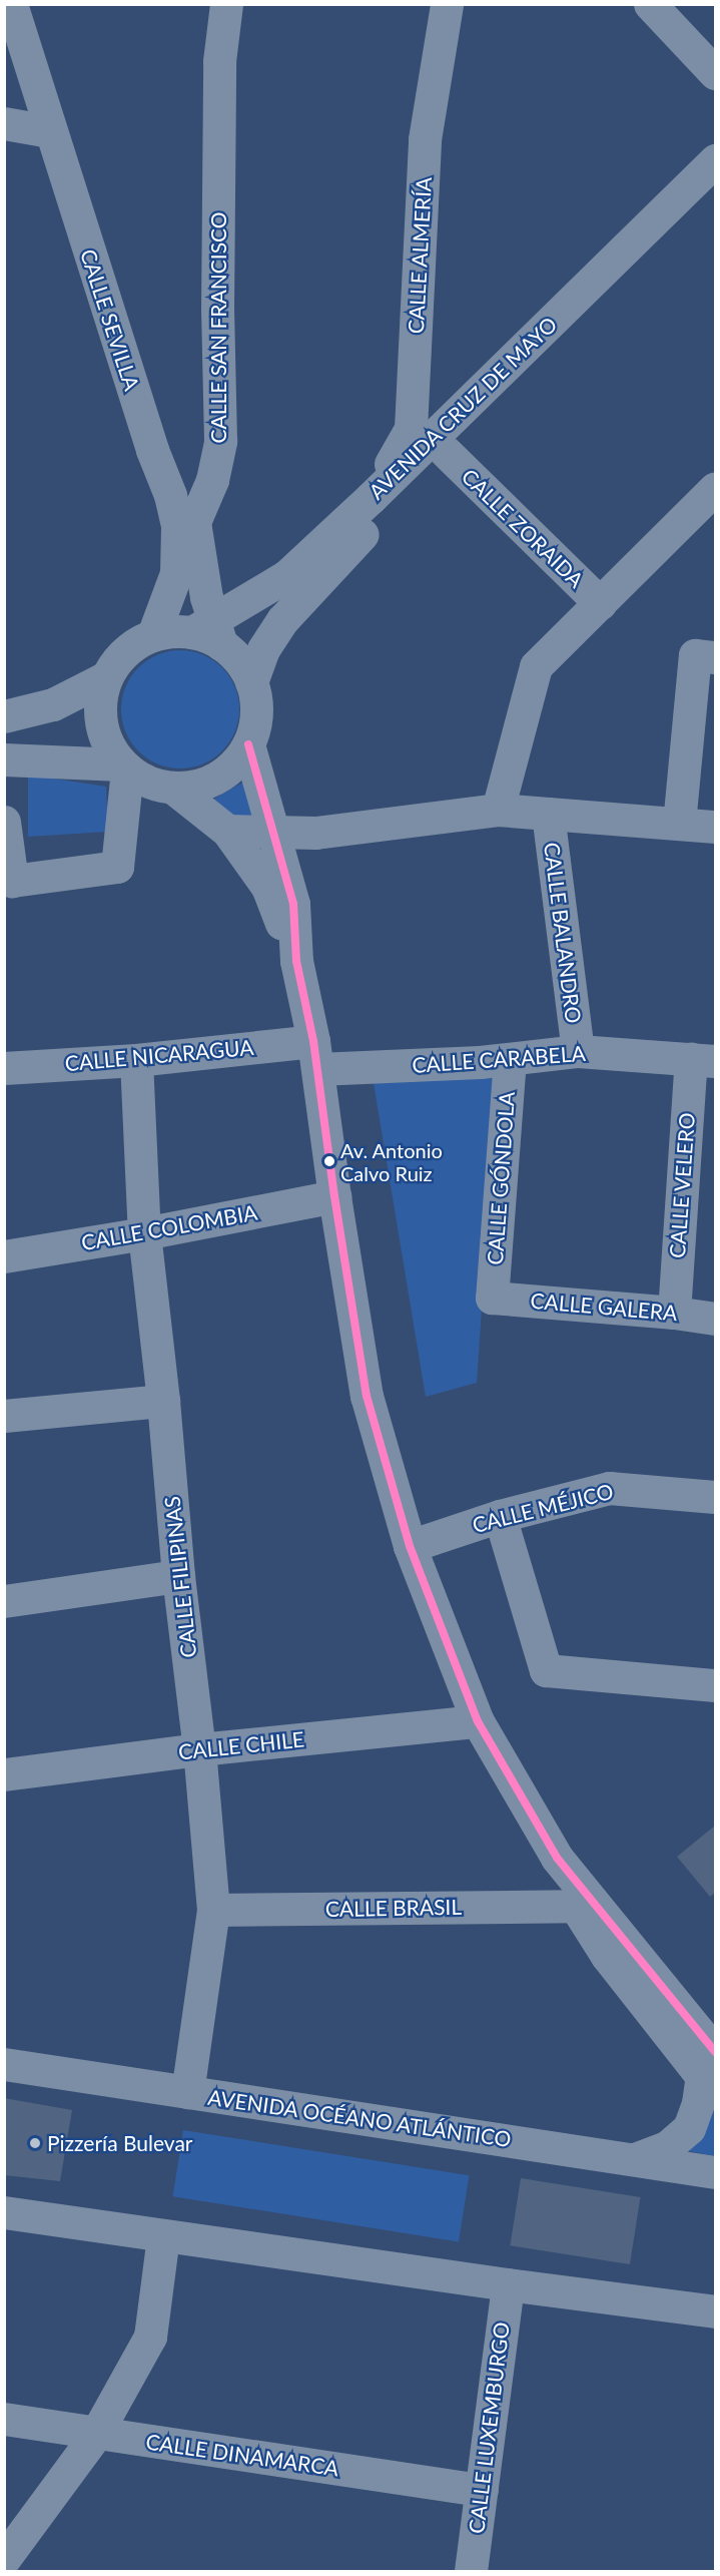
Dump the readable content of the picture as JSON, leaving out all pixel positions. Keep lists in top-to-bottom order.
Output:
{
  "streets": {
    "street": [
      "CALLE ALMERÍA",
      "CALLE SEVILLA",
      "CALLE SAN FRANCISCO",
      "AVENIDA CRUZ DE MAYO",
      "CALLE ZORAIDA",
      "CALLE BALANDRO",
      "CALLE NICARAGUA",
      "CALLE CARABELA",
      "CALLE GÓNDOLA",
      "CALLE VELERO",
      "CALLE COLOMBIA",
      "CALLE GALERA",
      "CALLE MÉJICO",
      "CALLE FILIPINAS",
      "CALLE CHILE",
      "CALLE BRASIL",
      "AVENIDA OCÉANO ATLÁNTICO",
      "CALLE LUXEMBURGO",
      "CALLE DINAMARCA"
    ]
  },
  "crossings": [
    ["CALLE ALMERÍA", "AVENIDA CRUZ DE MAYO"],
    ["CALLE SEVILLA", "CALLE SAN FRANCISCO"],
    ["CALLE SEVILLA", "AVENIDA CRUZ DE MAYO"],
    ["CALLE SAN FRANCISCO", "AVENIDA CRUZ DE MAYO"],
    ["AVENIDA CRUZ DE MAYO", "CALLE ZORAIDA"],
    ["CALLE BALANDRO", "CALLE CARABELA"],
    ["CALLE NICARAGUA", "CALLE CARABELA"],
    ["CALLE NICARAGUA", "CALLE FILIPINAS"],
    ["CALLE CARABELA", "CALLE GÓNDOLA"],
    ["CALLE CARABELA", "CALLE VELERO"],
    ["CALLE GÓNDOLA", "CALLE GALERA"],
    ["CALLE VELERO", "CALLE GALERA"],
    ["CALLE COLOMBIA", "CALLE FILIPINAS"],
    ["CALLE FILIPINAS", "CALLE CHILE"],
    ["CALLE FILIPINAS", "CALLE BRASIL"],
    ["CALLE FILIPINAS", "AVENIDA OCÉANO ATLÁNTICO"],
    ["CALLE LUXEMBURGO", "CALLE DINAMARCA"]
  ],
  "places": ["Av. Antonio Calvo Ruiz", "Pizzería Bulevar"]
}
